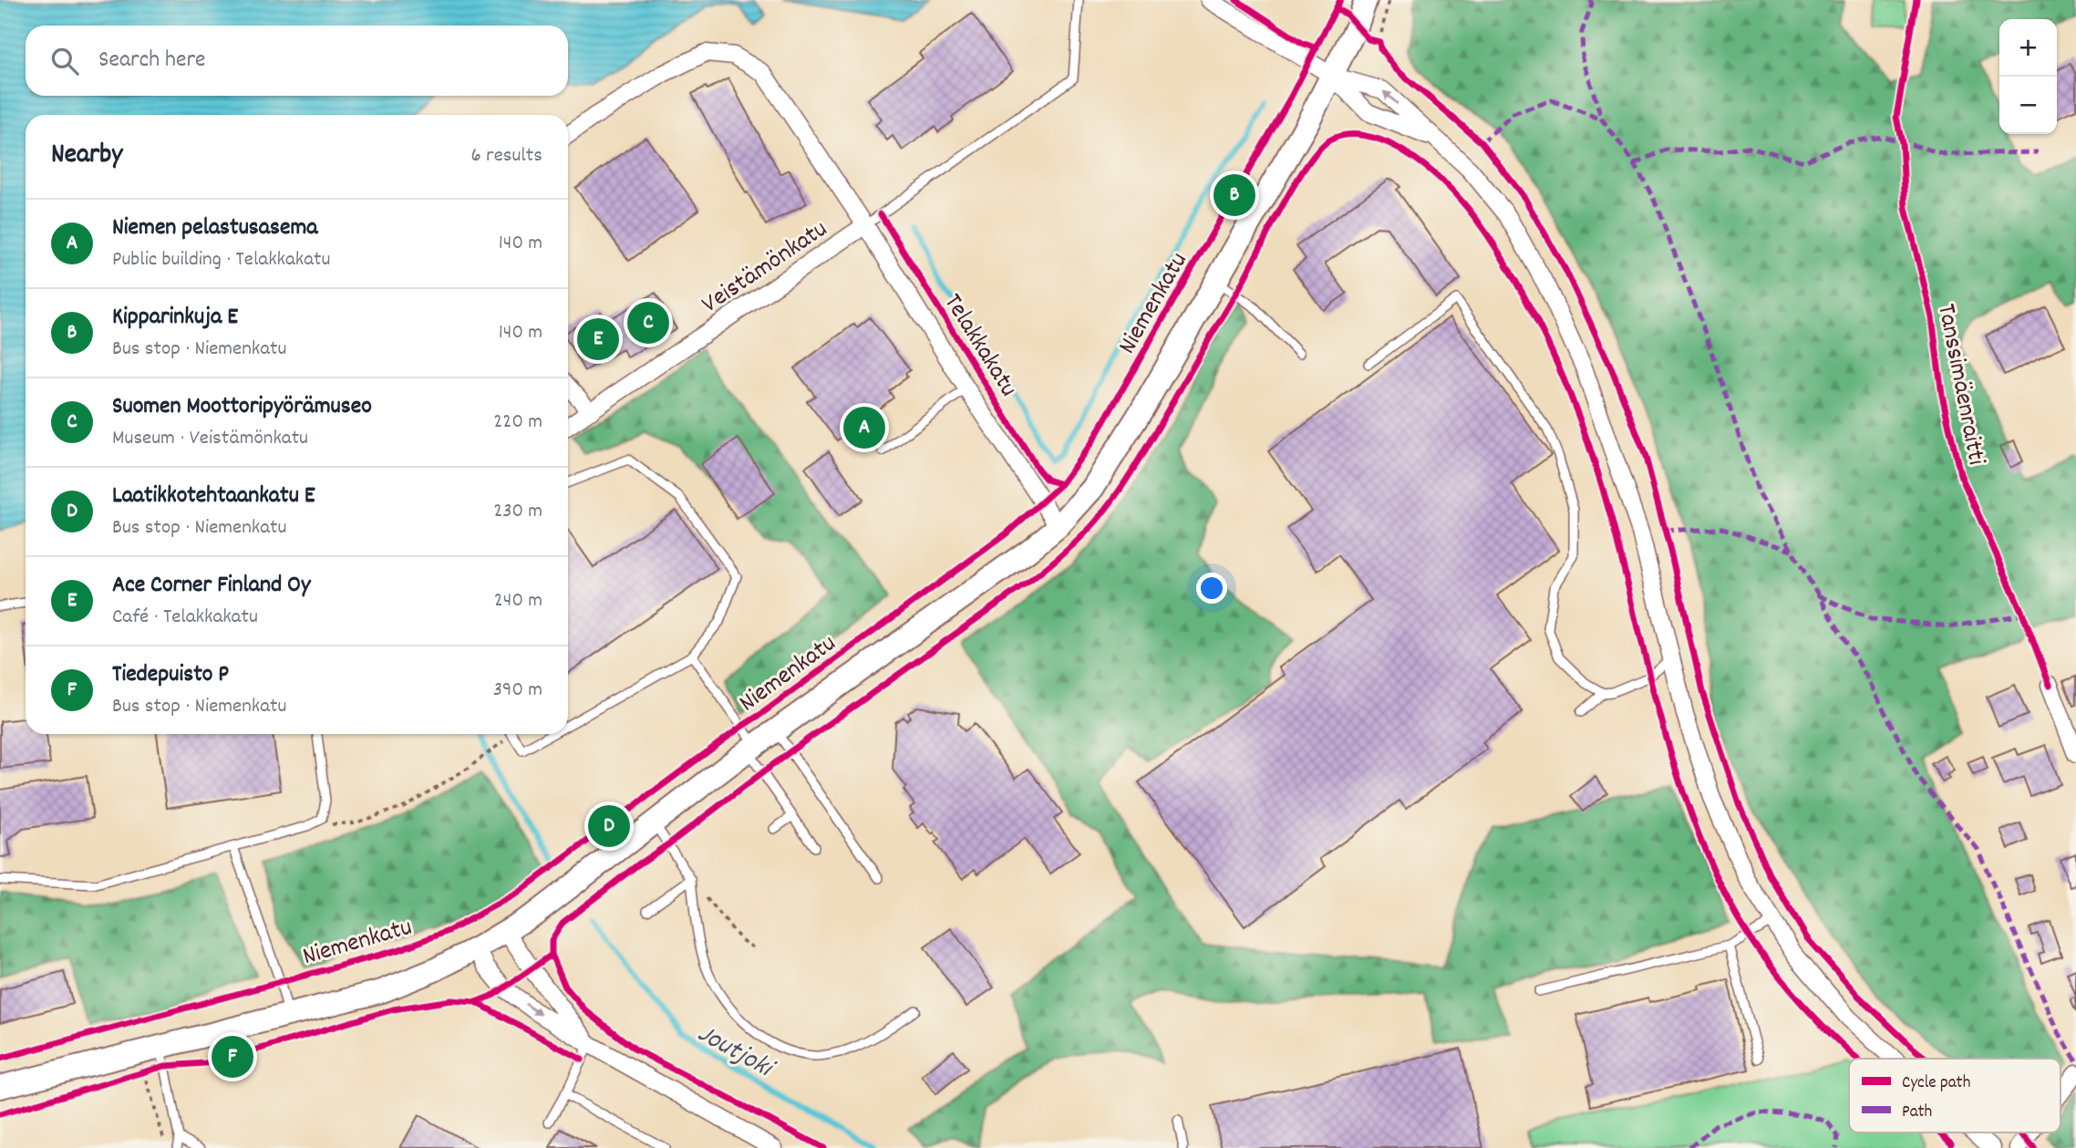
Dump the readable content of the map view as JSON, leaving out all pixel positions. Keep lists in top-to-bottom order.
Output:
{
  "streets": {
    "street": ["Veistämönkatu", "Niemenkatu", "Telakkakatu"],
    "cycle path": ["Tanssimäenraitti"]
  },
  "crossings": [
    ["Veistämönkatu", "Telakkakatu"],
    ["Niemenkatu", "Telakkakatu"]
  ],
  "water": ["Joutjoki"],
  "legend": ["Cycle path", "Path"],
  "page": {
    "map_buttons": ["+", "−"],
    "search": "Search here",
    "heading": ["Nearby", "6 results"],
    "pins": [
      "B",
      "C",
      "E",
      "A",
      "D",
      "F"
    ],
    "list": [
      {
        "mark": "A",
        "name": "Niemen pelastusasema",
        "note": "Public building · Telakkakatu",
        "value": "140 m"
      },
      {
        "mark": "B",
        "name": "Kipparinkuja E",
        "note": "Bus stop · Niemenkatu",
        "value": "140 m"
      },
      {
        "mark": "C",
        "name": "Suomen Moottoripyörämuseo",
        "note": "Museum · Veistämönkatu",
        "value": "220 m"
      },
      {
        "mark": "D",
        "name": "Laatikkotehtaankatu E",
        "note": "Bus stop · Niemenkatu",
        "value": "230 m"
      },
      {
        "mark": "E",
        "name": "Ace Corner Finland Oy",
        "note": "Café · Telakkakatu",
        "value": "240 m"
      },
      {
        "mark": "F",
        "name": "Tiedepuisto P",
        "note": "Bus stop · Niemenkatu",
        "value": "390 m"
      }
    ]
  }
}
